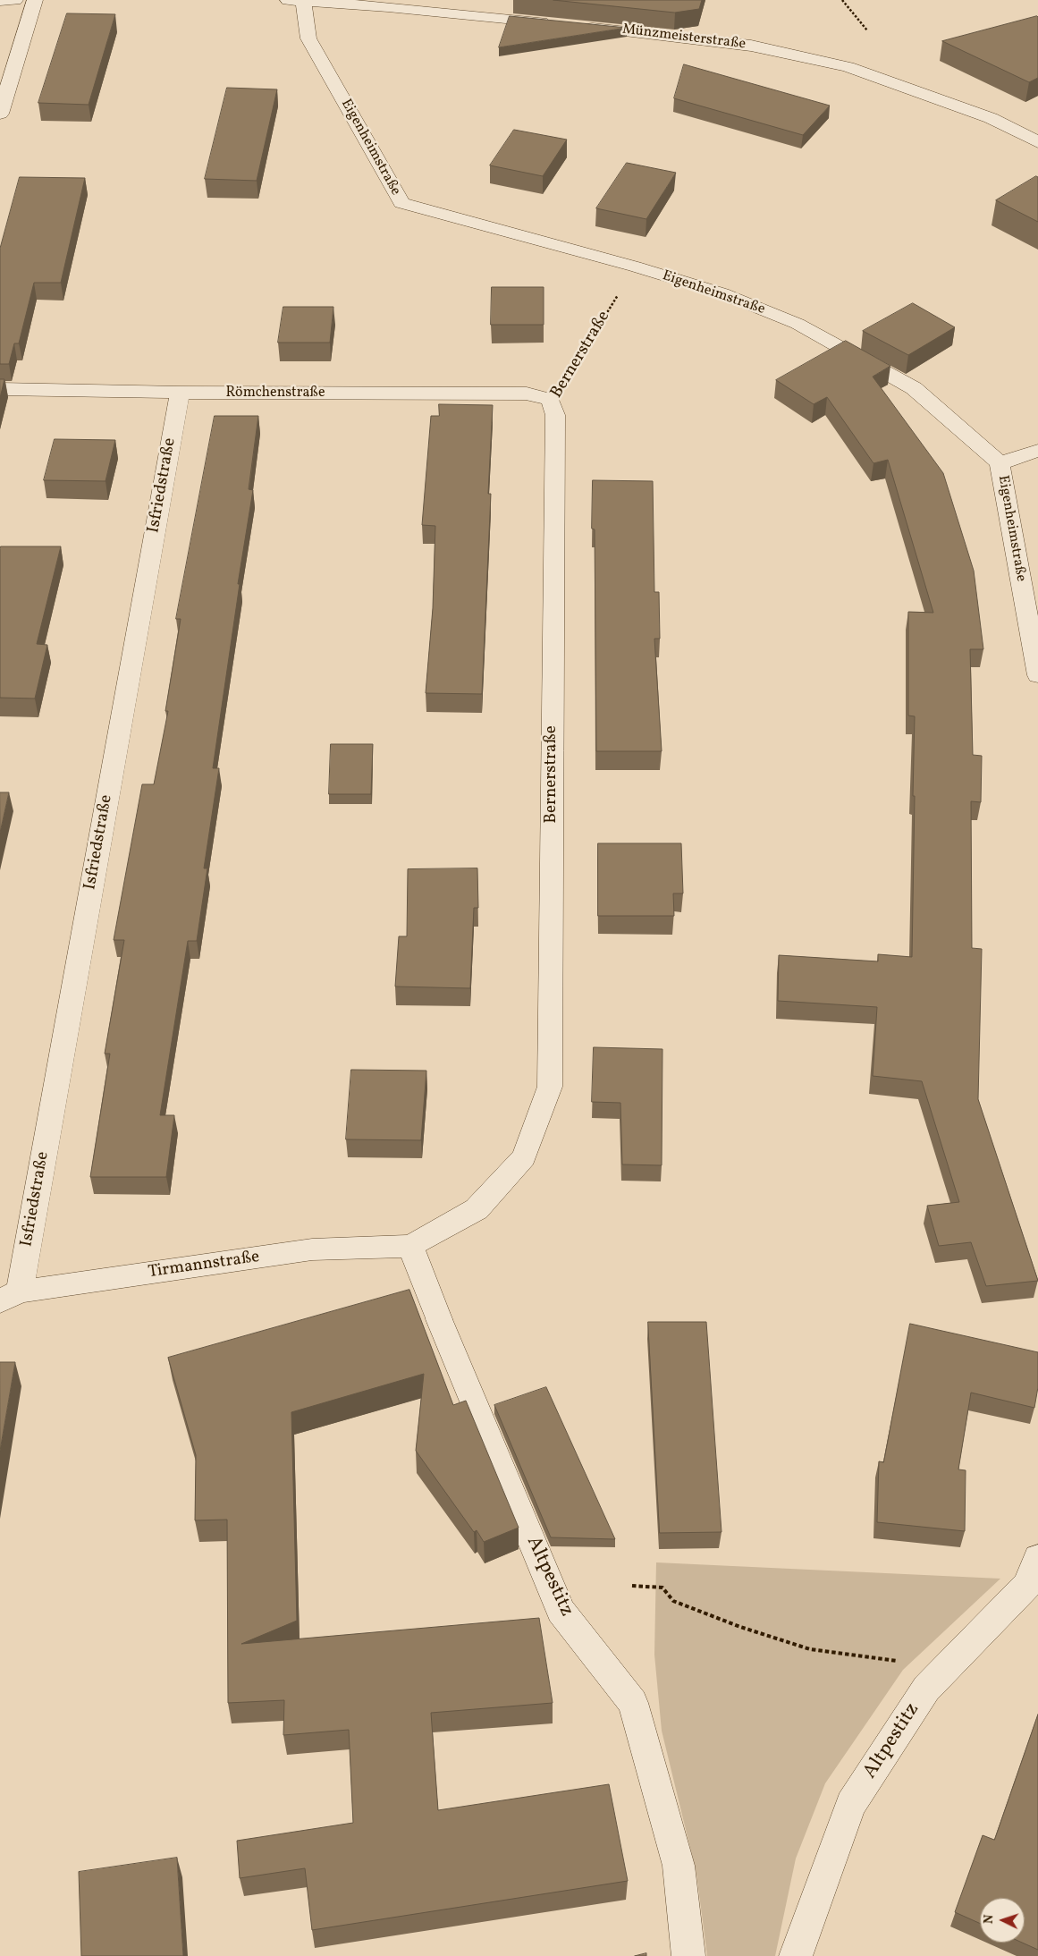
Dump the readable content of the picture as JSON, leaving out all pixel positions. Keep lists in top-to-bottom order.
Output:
{
  "streets": {
    "street": [
      "Münzmeisterstraße",
      "Eigenheimstraße",
      "Bernerstraße",
      "Römchenstraße",
      "Isfriedstraße",
      "Tirmannstraße",
      "Altpestitz"
    ]
  },
  "crossings": [
    ["Eigenheimstraße", "Bernerstraße"],
    ["Bernerstraße", "Römchenstraße"],
    ["Bernerstraße", "Tirmannstraße"],
    ["Bernerstraße", "Altpestitz"],
    ["Römchenstraße", "Isfriedstraße"],
    ["Isfriedstraße", "Tirmannstraße"],
    ["Tirmannstraße", "Altpestitz"]
  ],
  "north": "left"
}
